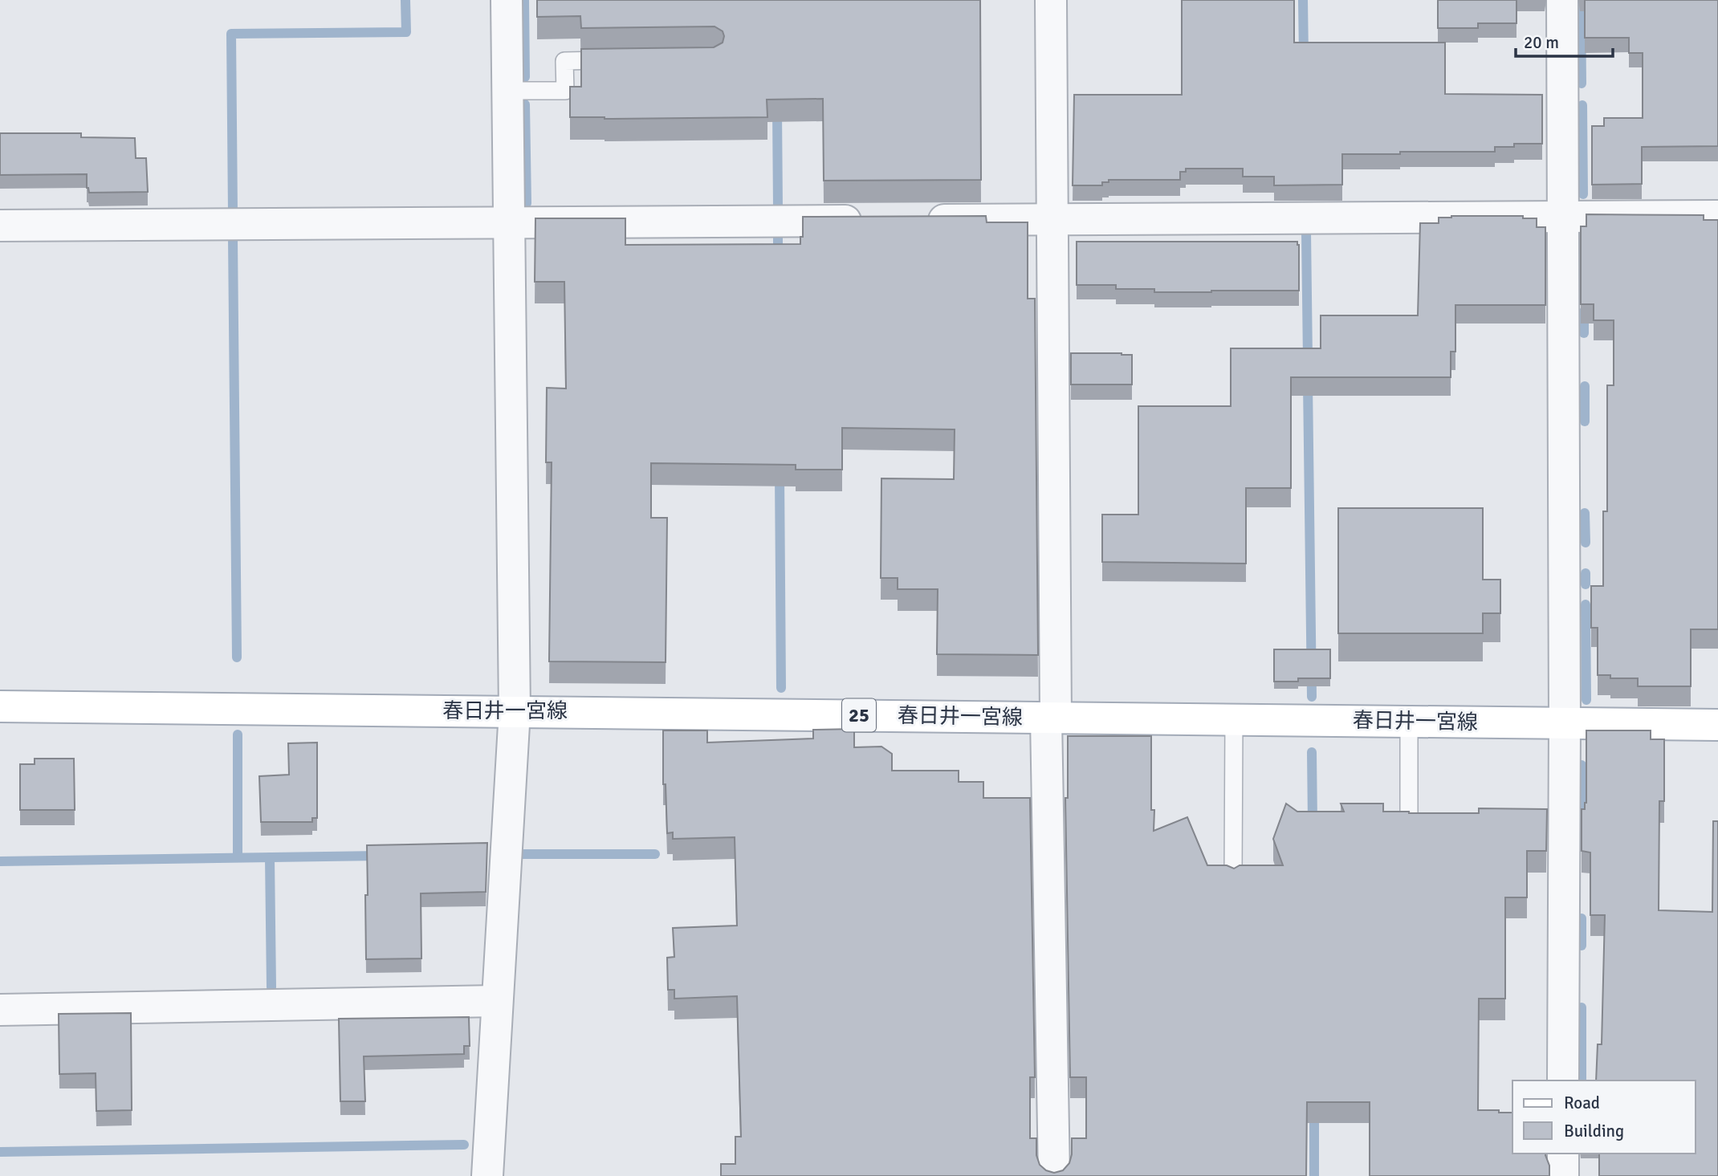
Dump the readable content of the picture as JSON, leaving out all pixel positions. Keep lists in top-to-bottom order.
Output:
{
  "streets": {
    "main road": ["春日井一宮線", "25"]
  },
  "legend": ["Road", "Building"],
  "scale_bar": "20 m"
}
